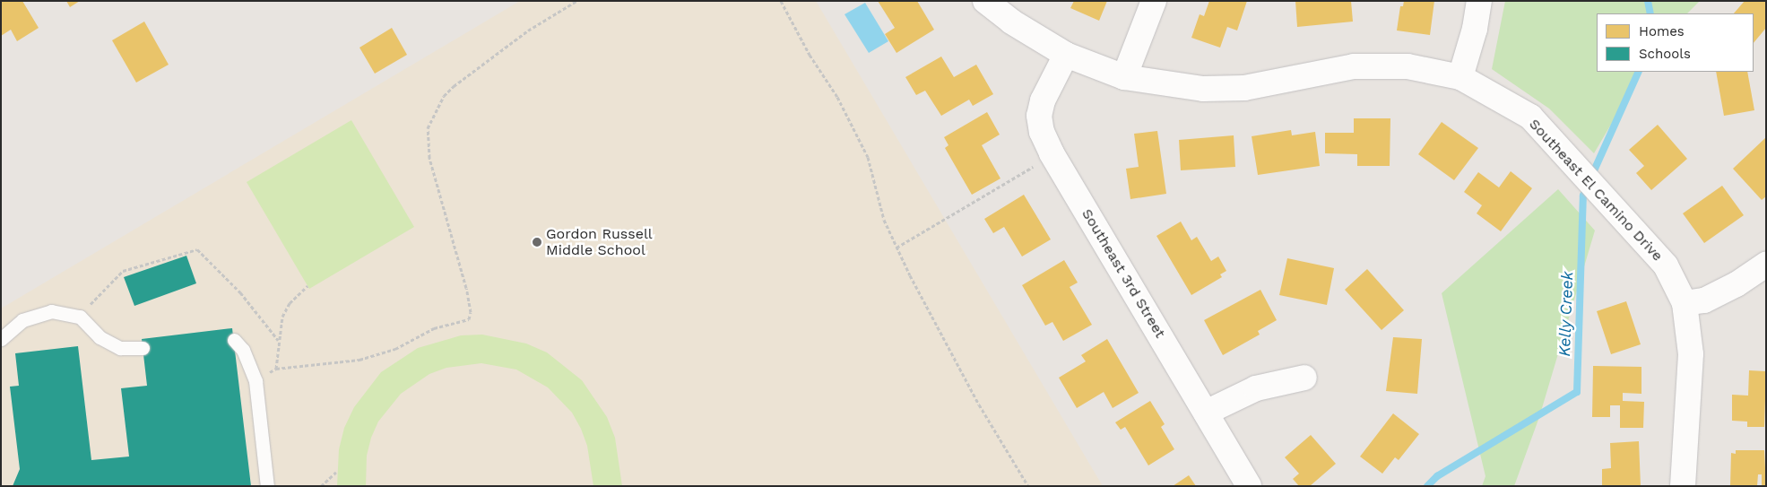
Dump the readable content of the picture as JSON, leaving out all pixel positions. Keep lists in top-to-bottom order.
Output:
{
  "streets": {
    "street": ["Southeast El Camino Drive", "Southeast 3rd Street"]
  },
  "crossings": [
    ["Southeast El Camino Drive", "Southeast 3rd Street"]
  ],
  "water": ["Kelly Creek"],
  "places": ["Gordon Russell Middle School"],
  "legend": ["Homes", "Schools"]
}
